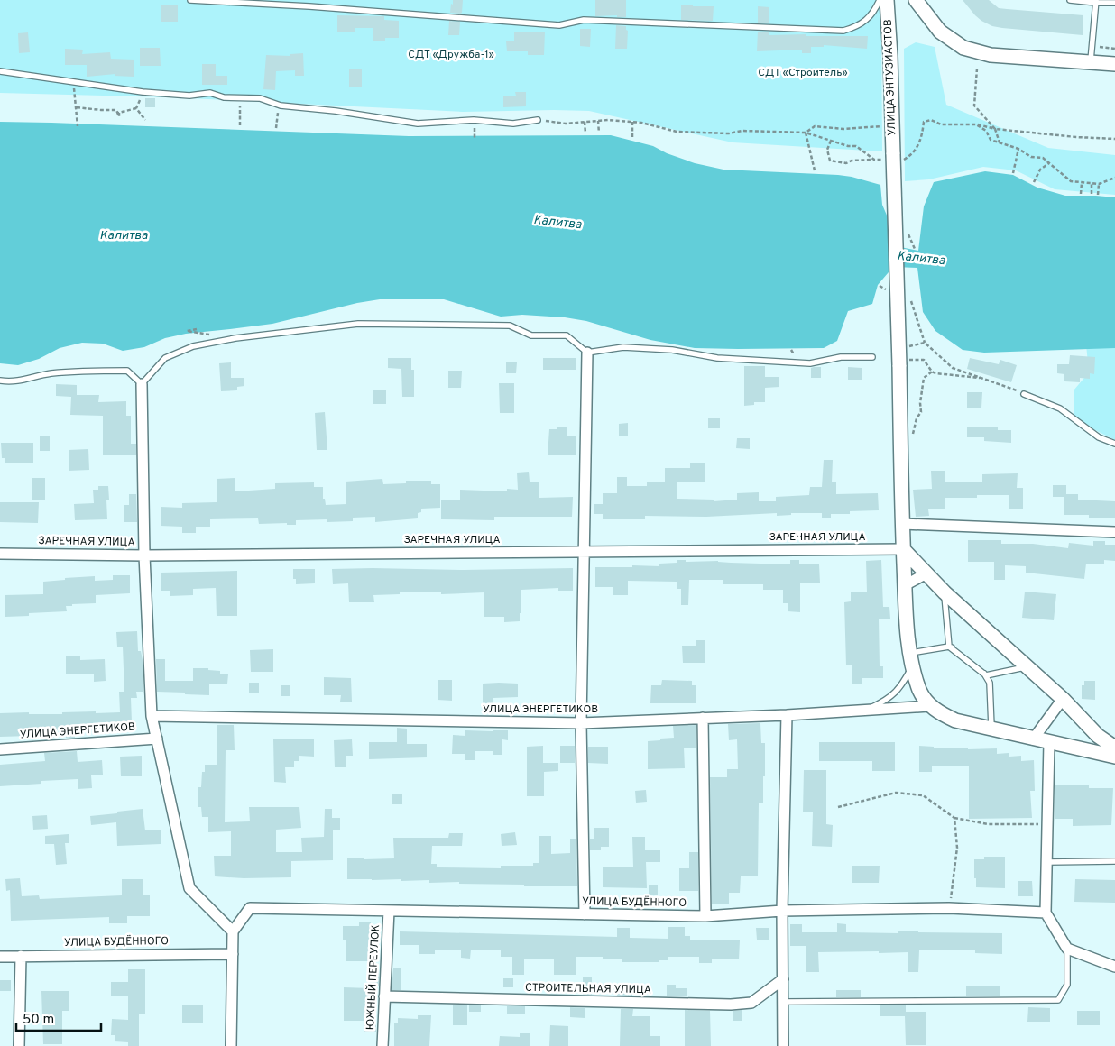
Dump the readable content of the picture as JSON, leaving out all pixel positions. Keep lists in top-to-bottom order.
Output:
{
  "streets": {
    "main road": ["УЛИЦА ЭНТУЗИАСТОВ"],
    "street": [
      "ЗАРЕЧНАЯ УЛИЦА",
      "УЛИЦА ЭНЕРГЕТИКОВ",
      "УЛИЦА БУДЁННОГО",
      "ЮЖНЫЙ ПЕРЕУЛОК",
      "СТРОИТЕЛЬНАЯ УЛИЦА"
    ]
  },
  "crossings": [
    ["УЛИЦА ЭНТУЗИАСТОВ", "ЗАРЕЧНАЯ УЛИЦА"],
    ["УЛИЦА ЭНТУЗИАСТОВ", "УЛИЦА ЭНЕРГЕТИКОВ"],
    ["УЛИЦА БУДЁННОГО", "ЮЖНЫЙ ПЕРЕУЛОК"],
    ["ЮЖНЫЙ ПЕРЕУЛОК", "СТРОИТЕЛЬНАЯ УЛИЦА"]
  ],
  "water": ["Калитва"],
  "parks": ["СДТ «Дружба-1»", "СДТ «Строитель»"],
  "scale_bar": "50 m"
}
